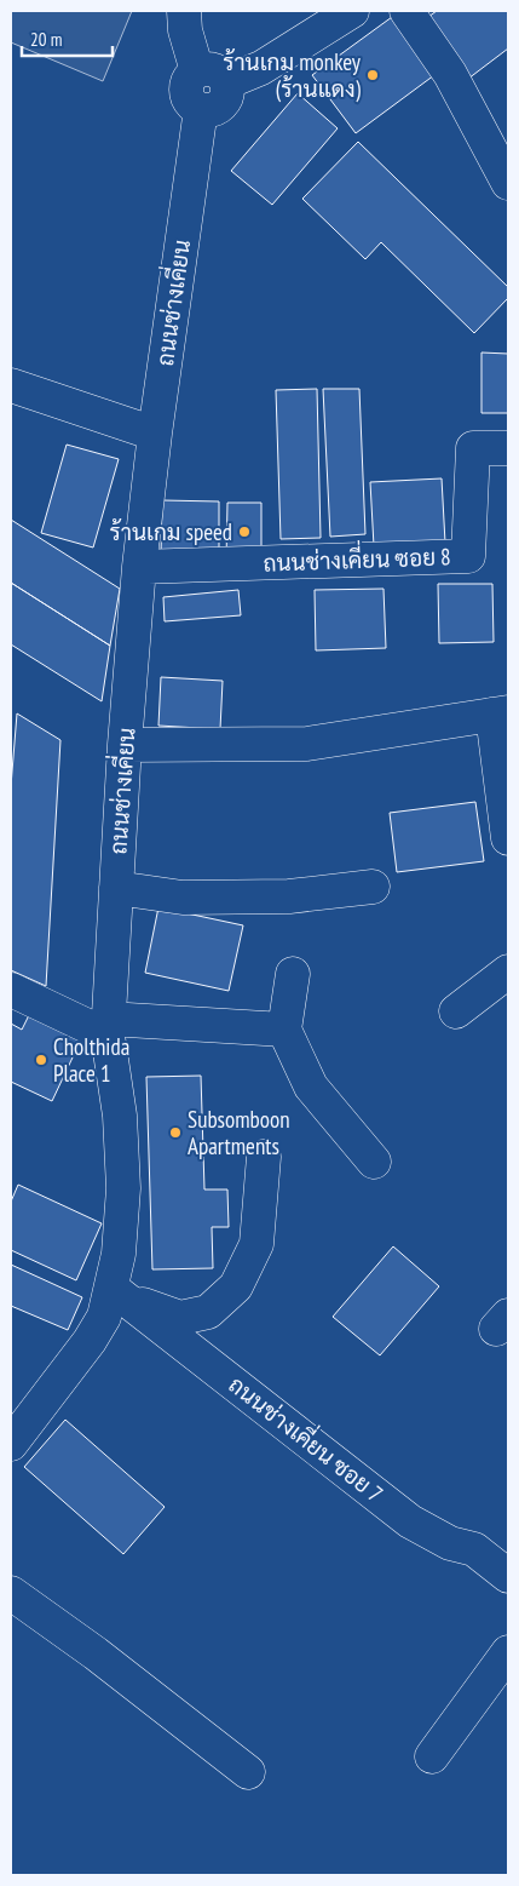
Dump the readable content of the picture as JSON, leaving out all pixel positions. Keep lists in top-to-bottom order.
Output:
{
  "streets": {
    "street": ["ถนนช่างเคี่ยน", "ถนนช่างเคี่ยน ซอย 8", "ถนนช่างเคี่ยน ซอย 7"]
  },
  "crossings": [
    ["ถนนช่างเคี่ยน", "ถนนช่างเคี่ยน ซอย 8"],
    ["ถนนช่างเคี่ยน", "ถนนช่างเคี่ยน ซอย 7"]
  ],
  "places": [
    "ร้านเกม monkey (ร้านแดง)",
    "ร้านเกม speed",
    "Cholthida Place 1",
    "Subsomboon Apartments"
  ],
  "scale_bar": "20 m"
}
